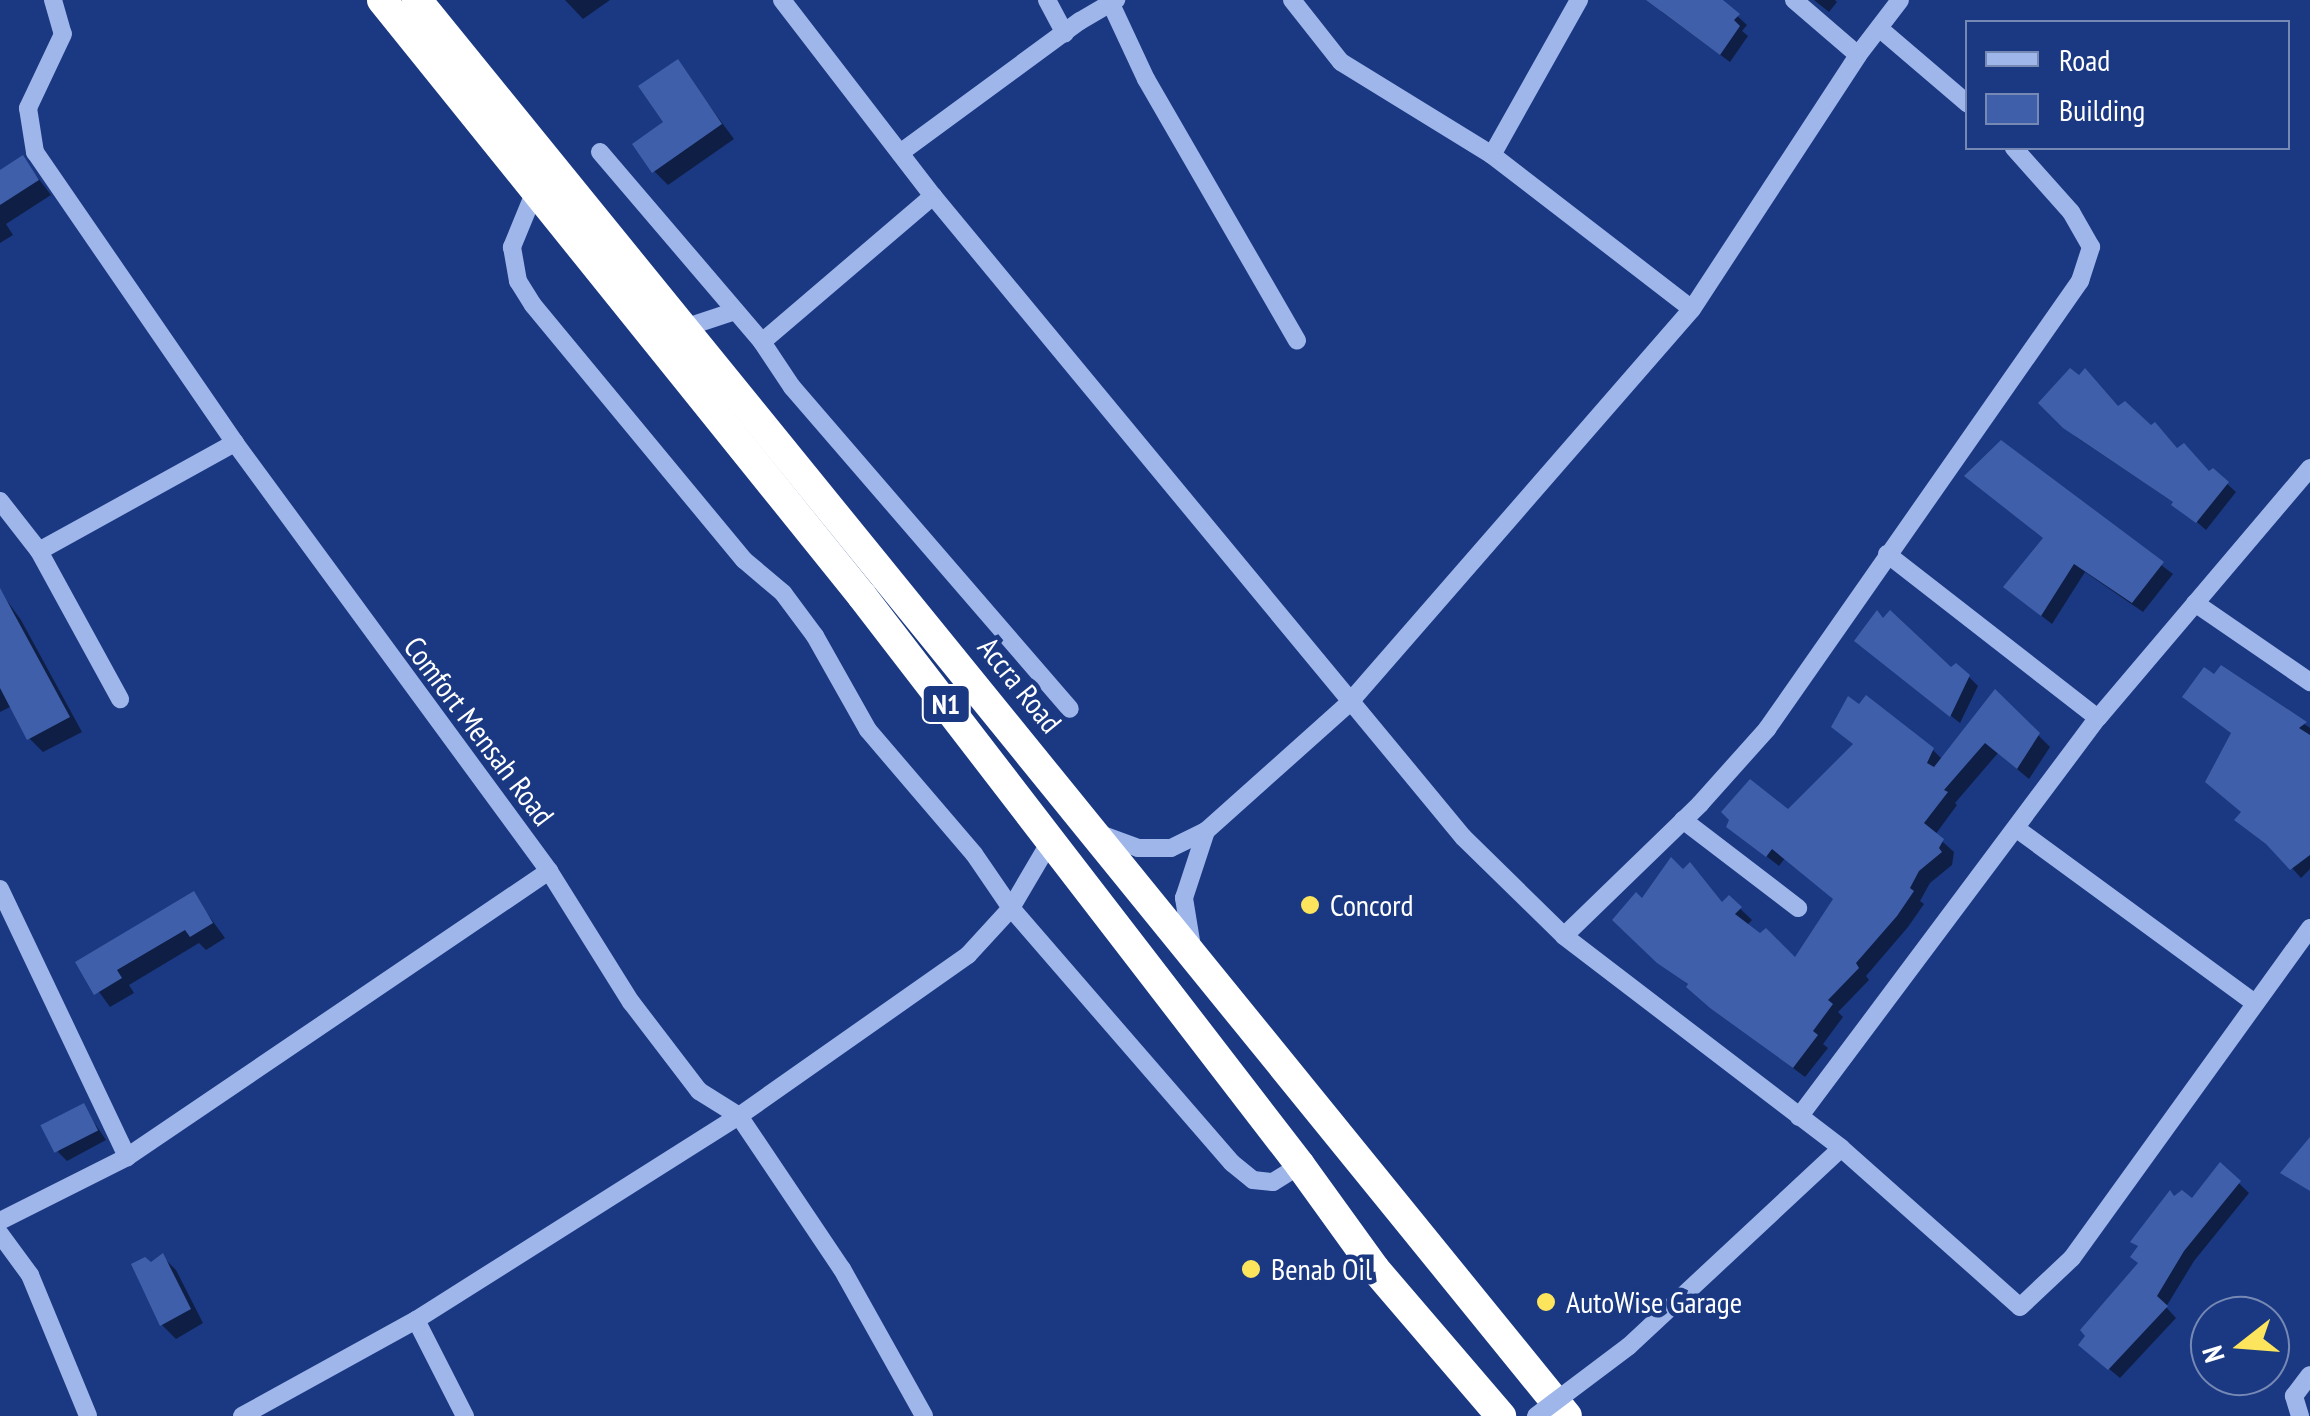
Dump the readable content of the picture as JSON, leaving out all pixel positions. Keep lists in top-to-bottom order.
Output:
{
  "streets": {
    "highway": ["Accra Road", "N1"],
    "street": ["Comfort Mensah Road"]
  },
  "places": ["Concord", "Benab Oil", "AutoWise Garage"],
  "legend": ["Road", "Building"],
  "north": "left"
}
